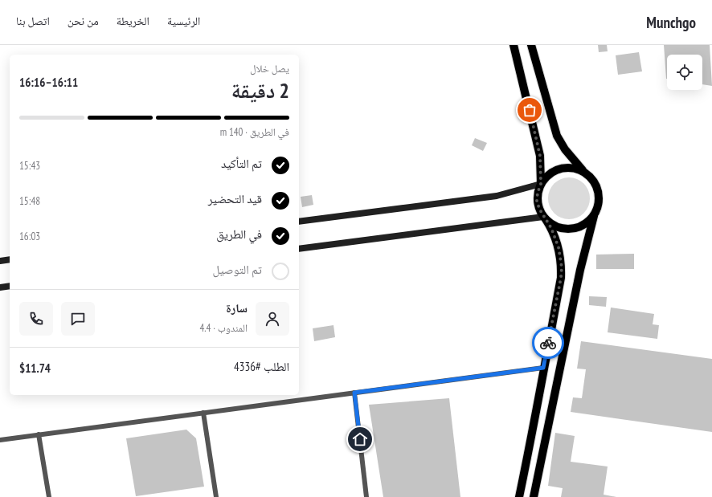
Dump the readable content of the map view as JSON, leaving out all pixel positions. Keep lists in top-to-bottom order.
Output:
{
  "page": {
    "header": "Munchgo",
    "nav": [
      "الرئيسية",
      "الخريطة",
      "من نحن",
      "اتصل بنا"
    ],
    "heading": ["2 دقيقة", "يصل خلال", "16:11–16:16"],
    "panel": [
      "سارة",
      "المندوب · 4.4",
      "الطلب #4336",
      "$11.74"
    ],
    "bar": "في الطريق · 140 m",
    "list": [
      ["تم التأكيد", "15:43"],
      ["قيد التحضير", "15:48"],
      ["في الطريق", "16:03"],
      "تم التوصيل"
    ]
  }
}
